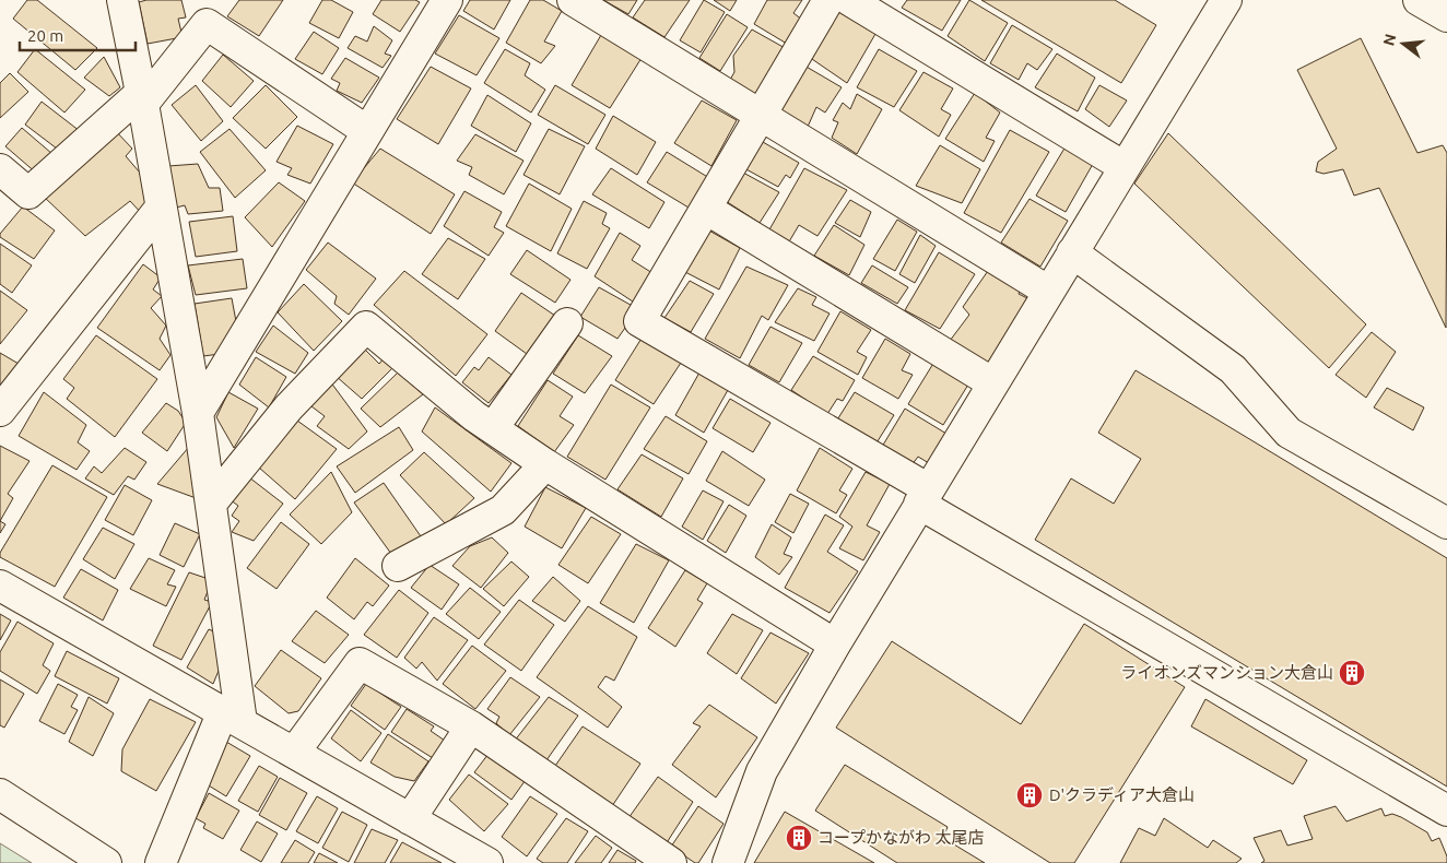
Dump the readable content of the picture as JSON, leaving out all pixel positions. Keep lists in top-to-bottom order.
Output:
{
  "places": {
    "building": ["ライオンズマンション大倉山", "D'クラディア大倉山", "コープかながわ 太尾店"]
  },
  "scale_bar": "20 m",
  "north": "left"
}
